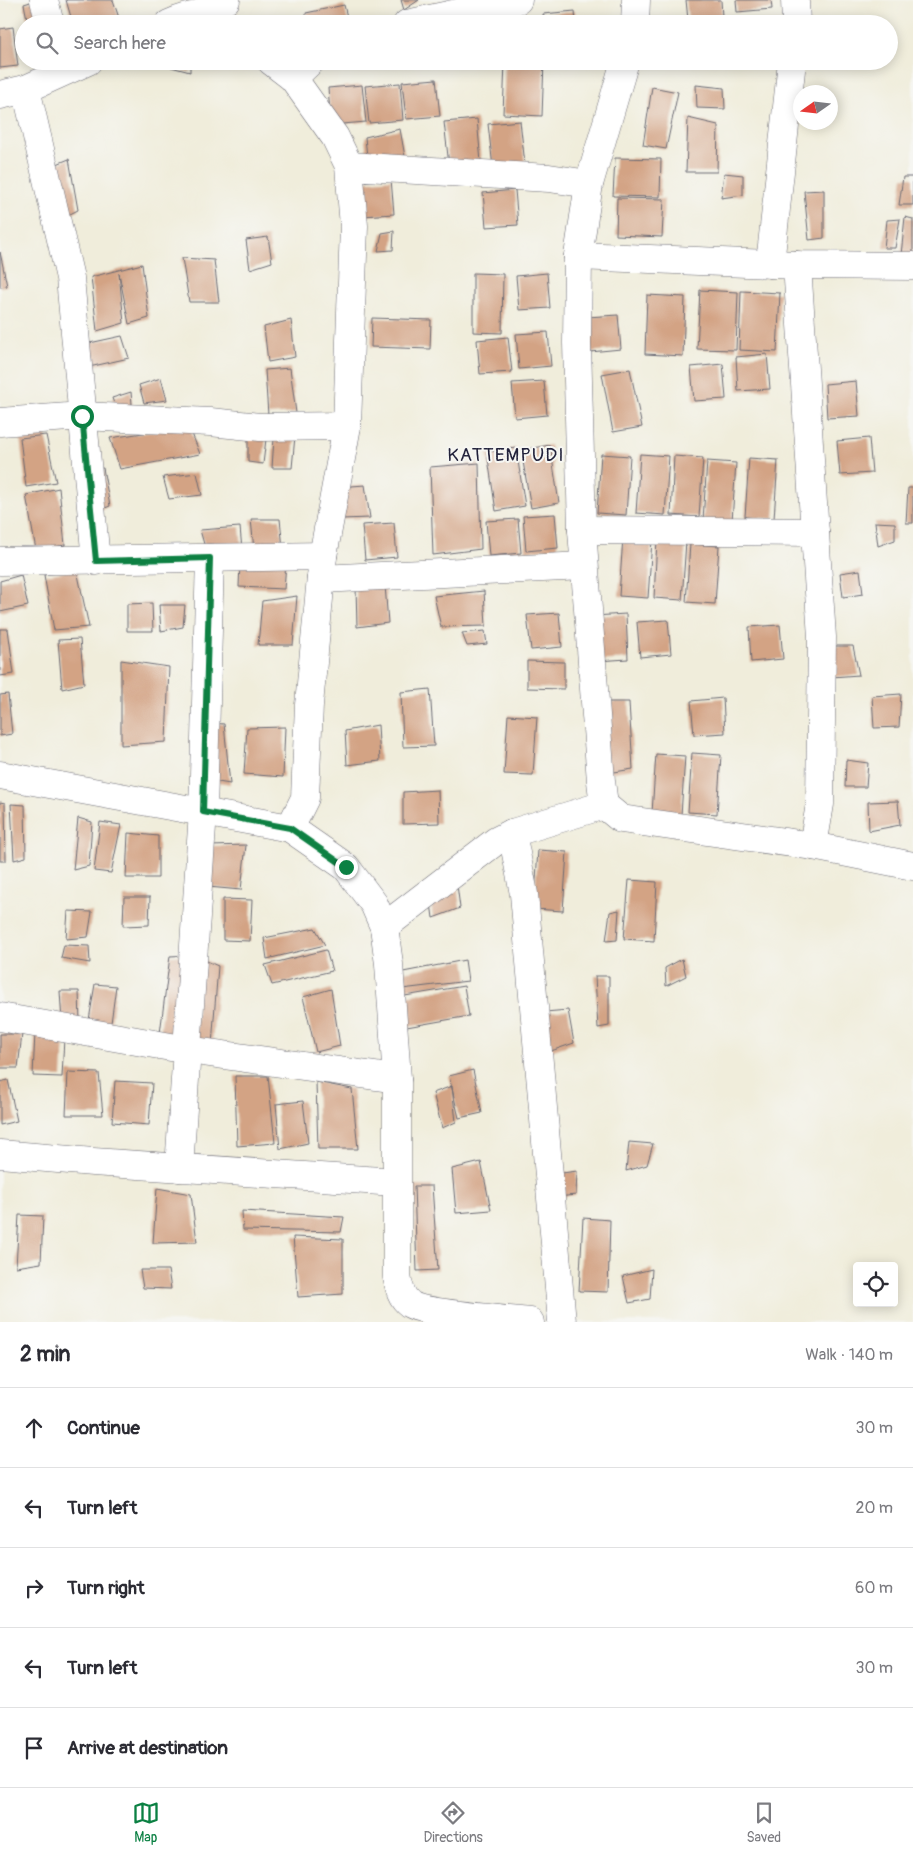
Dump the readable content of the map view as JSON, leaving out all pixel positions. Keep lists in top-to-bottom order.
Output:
{
  "districts": ["KATTEMPUDI"],
  "north": "left",
  "page": {
    "search": "Search here",
    "heading": ["2 min", "Walk · 140 m"],
    "list": [
      ["Continue", "30 m"],
      ["Turn left", "20 m"],
      ["Turn right", "60 m"],
      ["Turn left", "30 m"],
      "Arrive at destination"
    ],
    "nav": ["Map", "Directions", "Saved"]
  }
}
